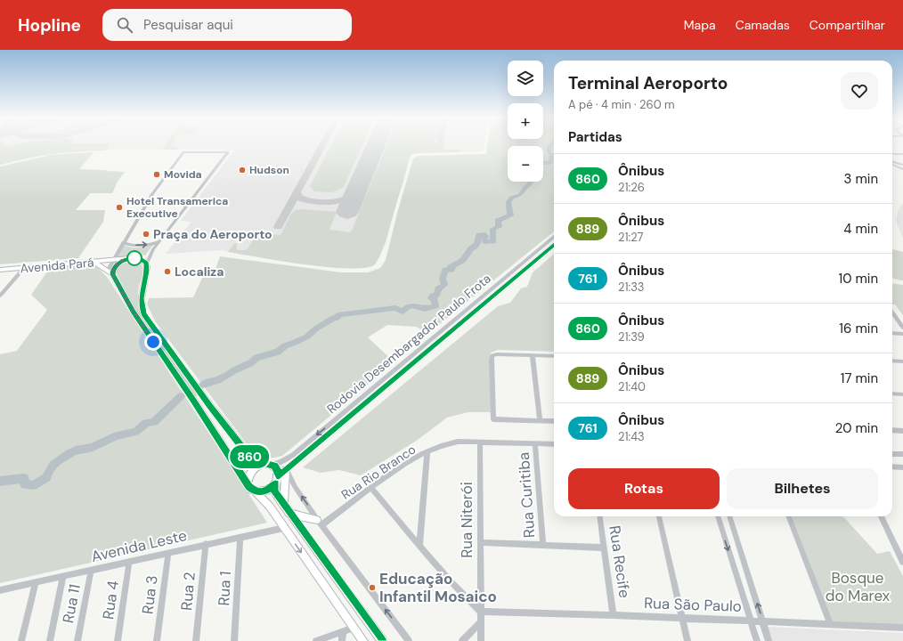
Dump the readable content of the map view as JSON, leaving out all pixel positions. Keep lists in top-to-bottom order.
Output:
{
  "streets": {
    "main road": ["Avenida Pará"],
    "street": [
      "Rodovia Desembargador Paulo Frota",
      "Rua Rio Branco",
      "Rua Curitiba",
      "Rua Niterói",
      "Avenida Leste",
      "Rua Recife",
      "Rua 1",
      "Rua 2",
      "Rua 3",
      "Rua 4",
      "Rua 11",
      "Rua São Paulo"
    ]
  },
  "crossings": [
    ["Rua Rio Branco", "Rua Curitiba"],
    ["Rua Rio Branco", "Rua Niterói"],
    ["Rua Niterói", "Rua São Paulo"],
    ["Avenida Leste", "Rua 1"],
    ["Avenida Leste", "Rua 2"],
    ["Avenida Leste", "Rua 3"],
    ["Avenida Leste", "Rua 4"],
    ["Avenida Leste", "Rua 11"],
    ["Rua Recife", "Rua São Paulo"]
  ],
  "parks": ["Bosque do Marex"],
  "places": [
    "Hudson",
    "Movida",
    "Hotel Transamerica Executive",
    "Praça do Aeroporto",
    "Localiza",
    "Educação Infantil Mosaico"
  ],
  "lines": ["bus line 860"],
  "page": {
    "header": "Hopline",
    "search": "Pesquisar aqui",
    "nav": ["Mapa", "Camadas", "Compartilhar"],
    "on_map": "860",
    "map_buttons": ["+", "−"],
    "heading": [
      ["Terminal Aeroporto", "A pé · 4 min · 260 m"],
      "Partidas"
    ],
    "list": [
      {
        "mark": "860",
        "name": "Ônibus",
        "note": "21:26",
        "value": "3 min"
      },
      {
        "mark": "889",
        "name": "Ônibus",
        "note": "21:27",
        "value": "4 min"
      },
      {
        "mark": "761",
        "name": "Ônibus",
        "note": "21:33",
        "value": "10 min"
      },
      {
        "mark": "860",
        "name": "Ônibus",
        "note": "21:39",
        "value": "16 min"
      },
      {
        "mark": "889",
        "name": "Ônibus",
        "note": "21:40",
        "value": "17 min"
      },
      {
        "mark": "761",
        "name": "Ônibus",
        "note": "21:43",
        "value": "20 min"
      }
    ],
    "buttons": ["Rotas", "Bilhetes"]
  }
}
